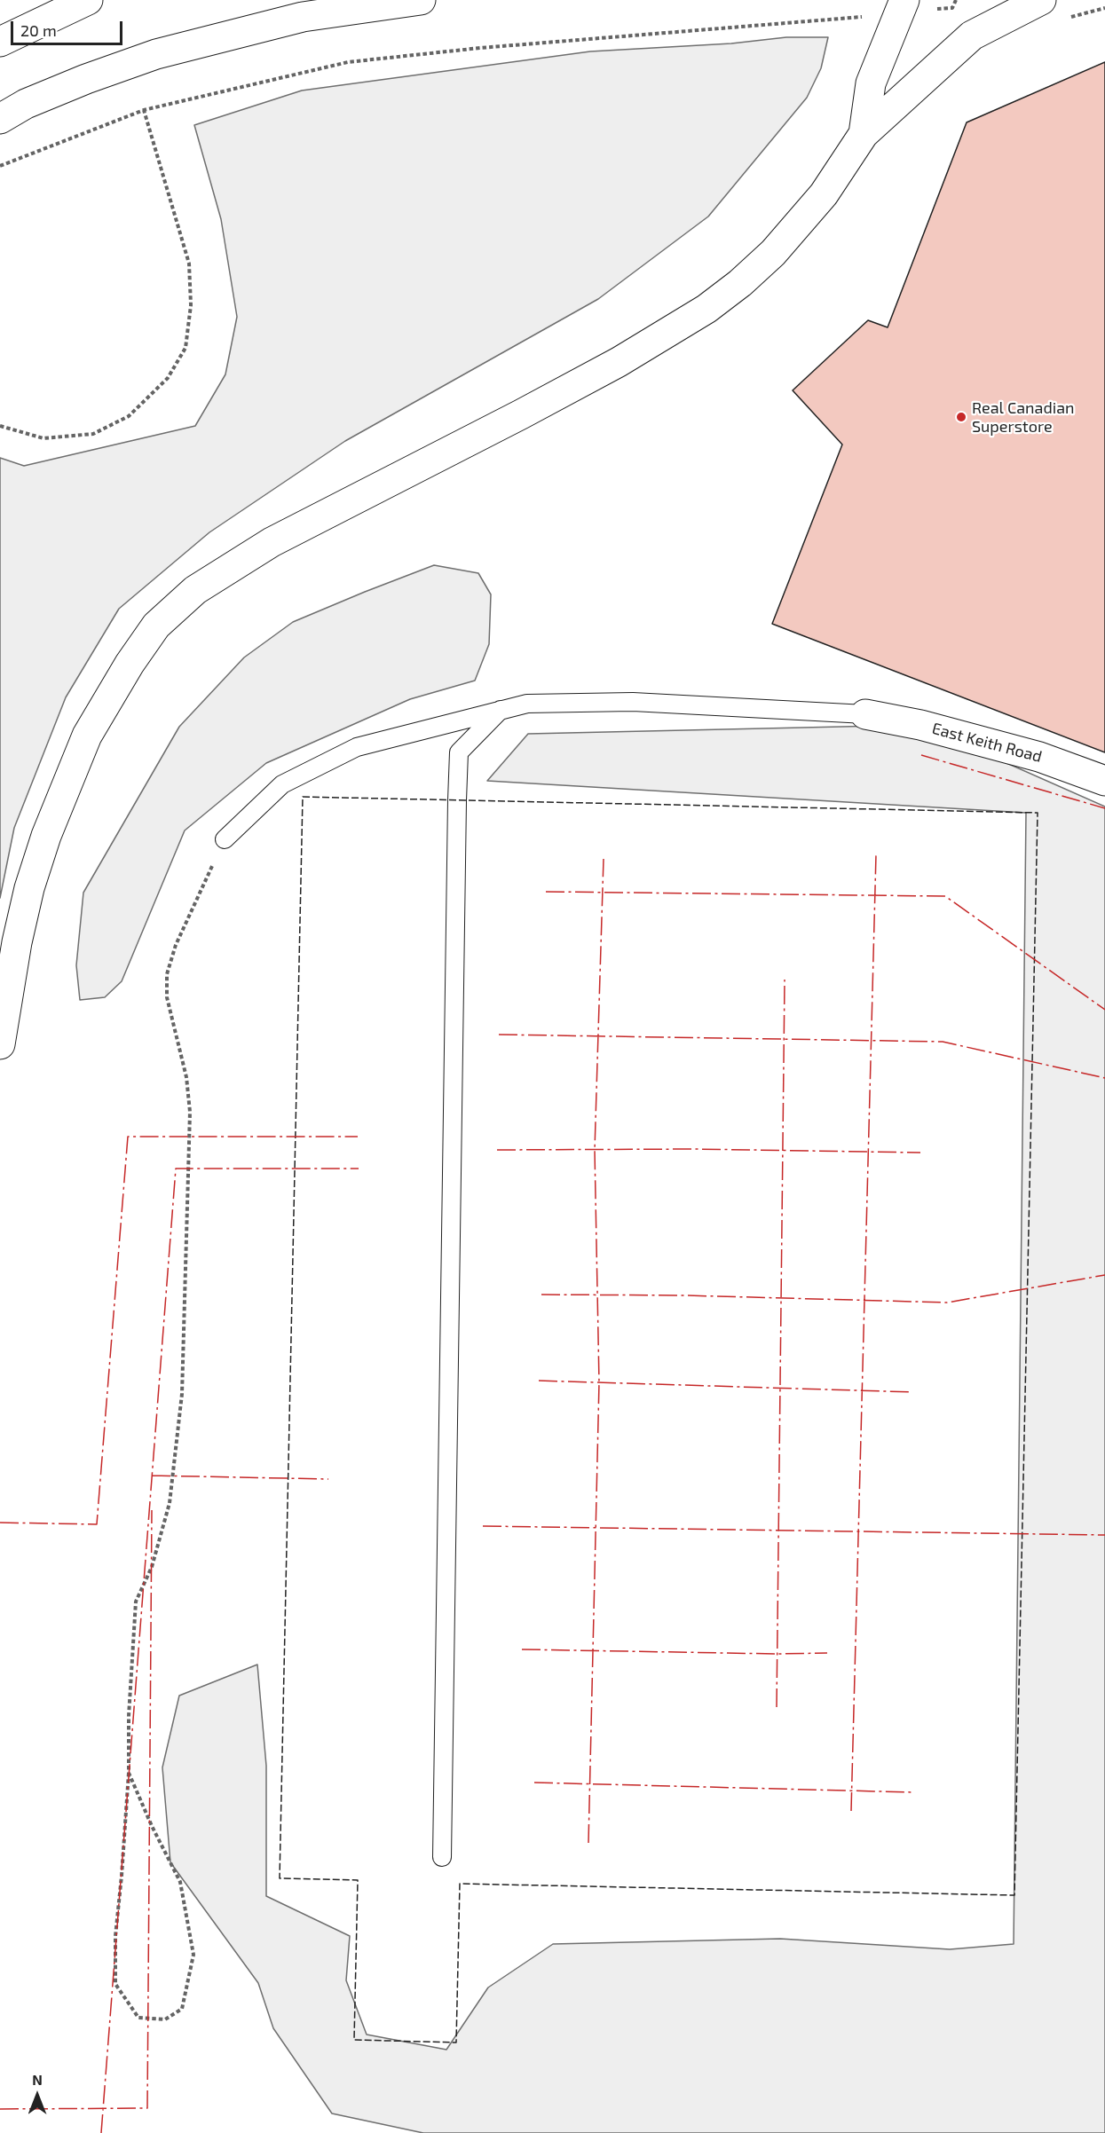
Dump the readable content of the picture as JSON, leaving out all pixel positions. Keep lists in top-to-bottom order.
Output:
{
  "streets": {
    "main road": ["East Keith Road"]
  },
  "places": ["Real Canadian Superstore"],
  "scale_bar": "20 m",
  "north": "top"
}
